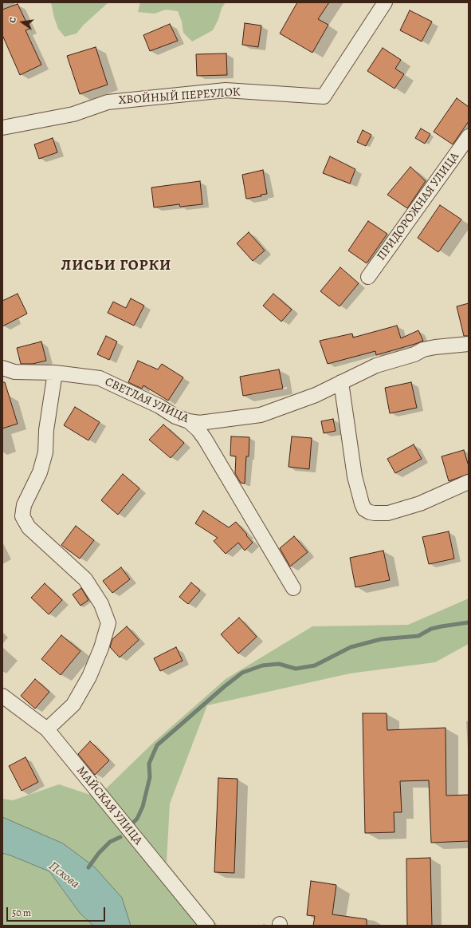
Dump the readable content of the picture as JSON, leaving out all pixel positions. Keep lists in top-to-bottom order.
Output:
{
  "streets": {
    "street": [
      "ХВОЙНЫЙ ПЕРЕУЛОК",
      "ПРИДОРОЖНАЯ УЛИЦА",
      "СВЕТЛАЯ УЛИЦА",
      "МАЙСКАЯ УЛИЦА"
    ]
  },
  "districts": ["ЛИСЬИ ГОРКИ"],
  "water": ["Пскова"],
  "scale_bar": "50 m",
  "north": "left"
}
